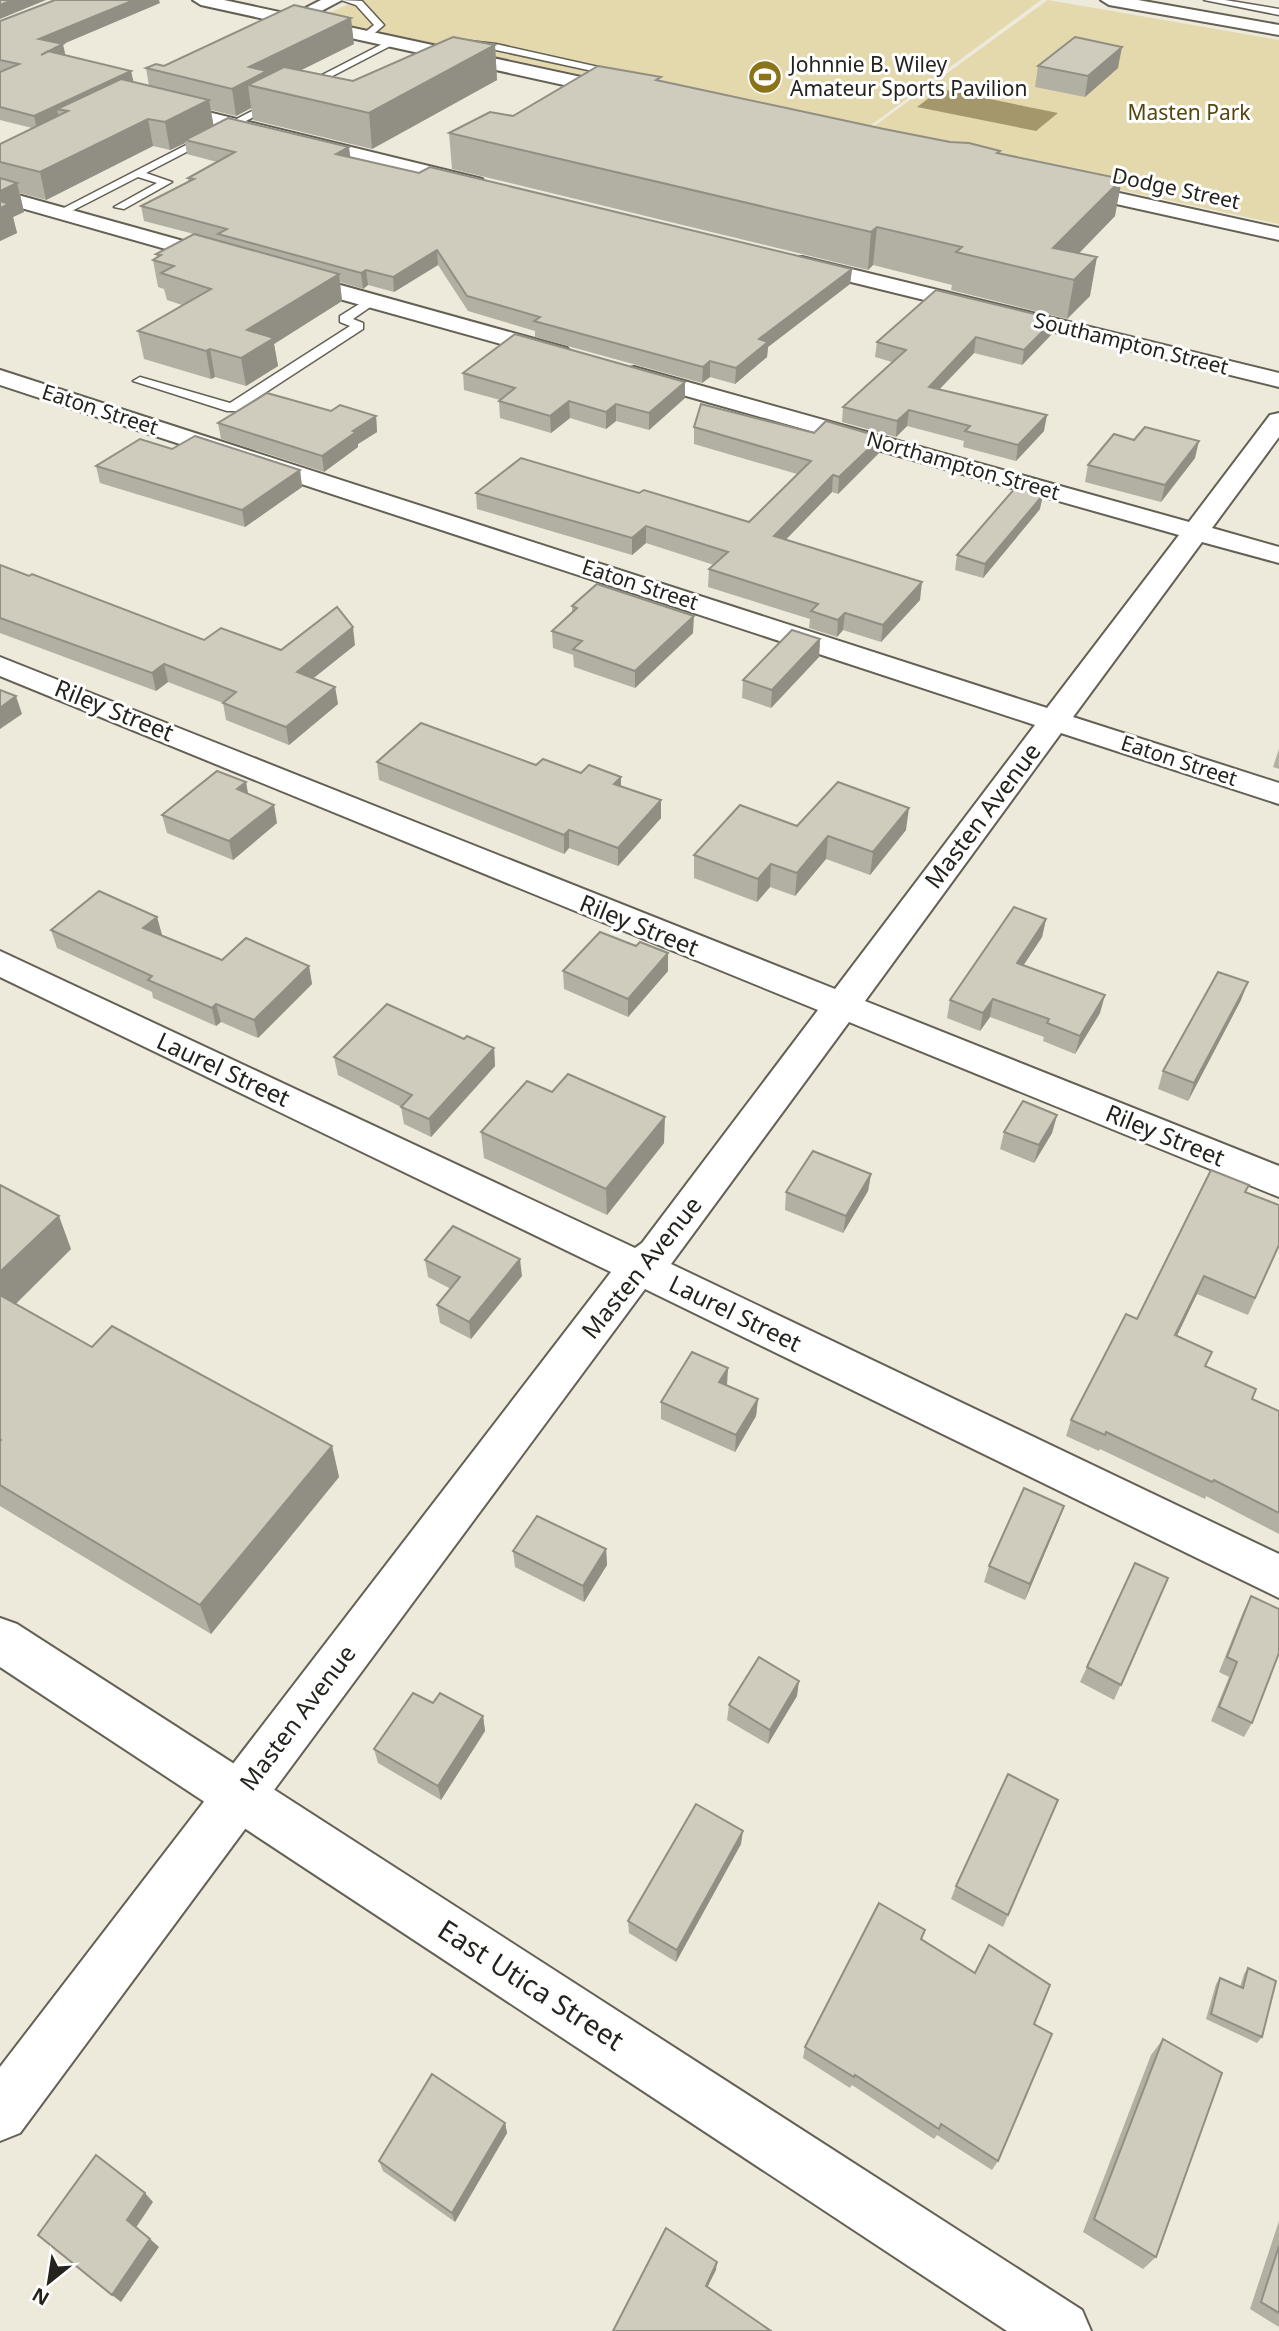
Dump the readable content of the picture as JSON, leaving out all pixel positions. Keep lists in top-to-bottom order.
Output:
{
  "streets": {
    "street": [
      "Dodge Street",
      "Southampton Street",
      "Eaton Street",
      "Northampton Street",
      "Riley Street",
      "Masten Avenue",
      "Laurel Street",
      "East Utica Street"
    ]
  },
  "crossings": [
    ["Eaton Street", "Masten Avenue"],
    ["Northampton Street", "Masten Avenue"],
    ["Riley Street", "Masten Avenue"],
    ["Masten Avenue", "Laurel Street"],
    ["Masten Avenue", "East Utica Street"]
  ],
  "parks": ["Masten Park"],
  "places": {
    "sports": ["Johnnie B. Wiley Amateur Sports Pavilion"]
  },
  "north": "bottom left"
}
